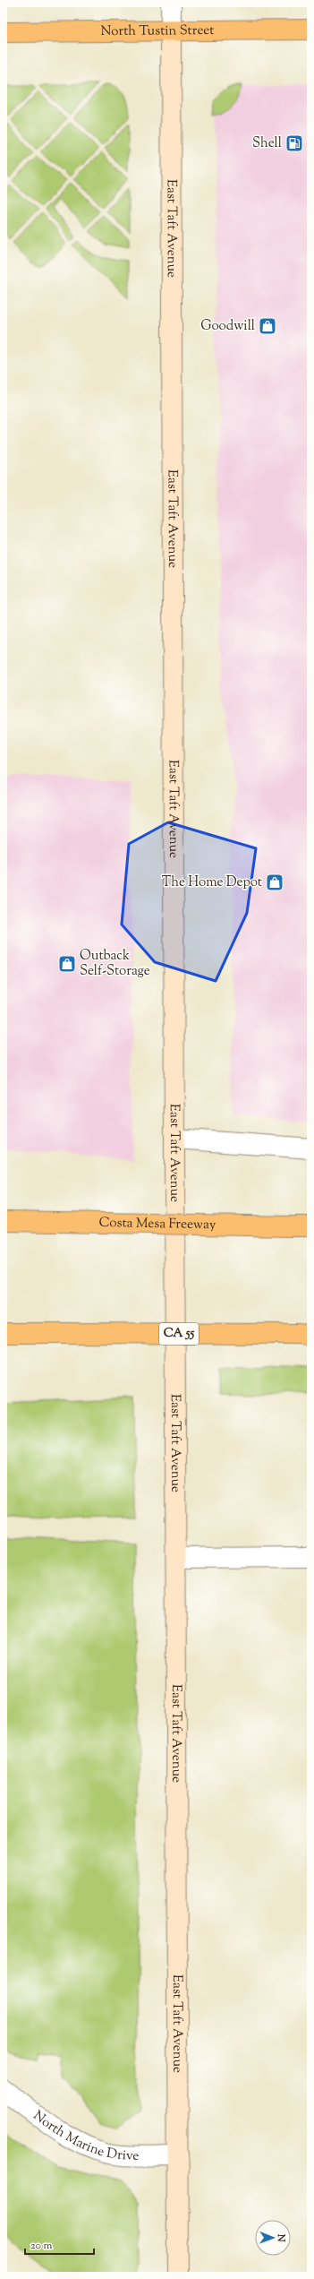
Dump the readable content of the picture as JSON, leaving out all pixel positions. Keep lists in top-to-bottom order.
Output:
{
  "streets": {
    "main road": [
      "North Tustin Street",
      "East Taft Avenue",
      "Costa Mesa Freeway",
      "CA 55"
    ],
    "street": ["North Marine Drive"]
  },
  "crossings": [
    ["North Tustin Street", "East Taft Avenue"],
    ["East Taft Avenue", "North Marine Drive"]
  ],
  "places": {
    "fuel station": ["Shell"],
    "shop": ["Goodwill", "The Home Depot", "Outback Self-Storage"]
  },
  "scale_bar": "20 m",
  "north": "right"
}
